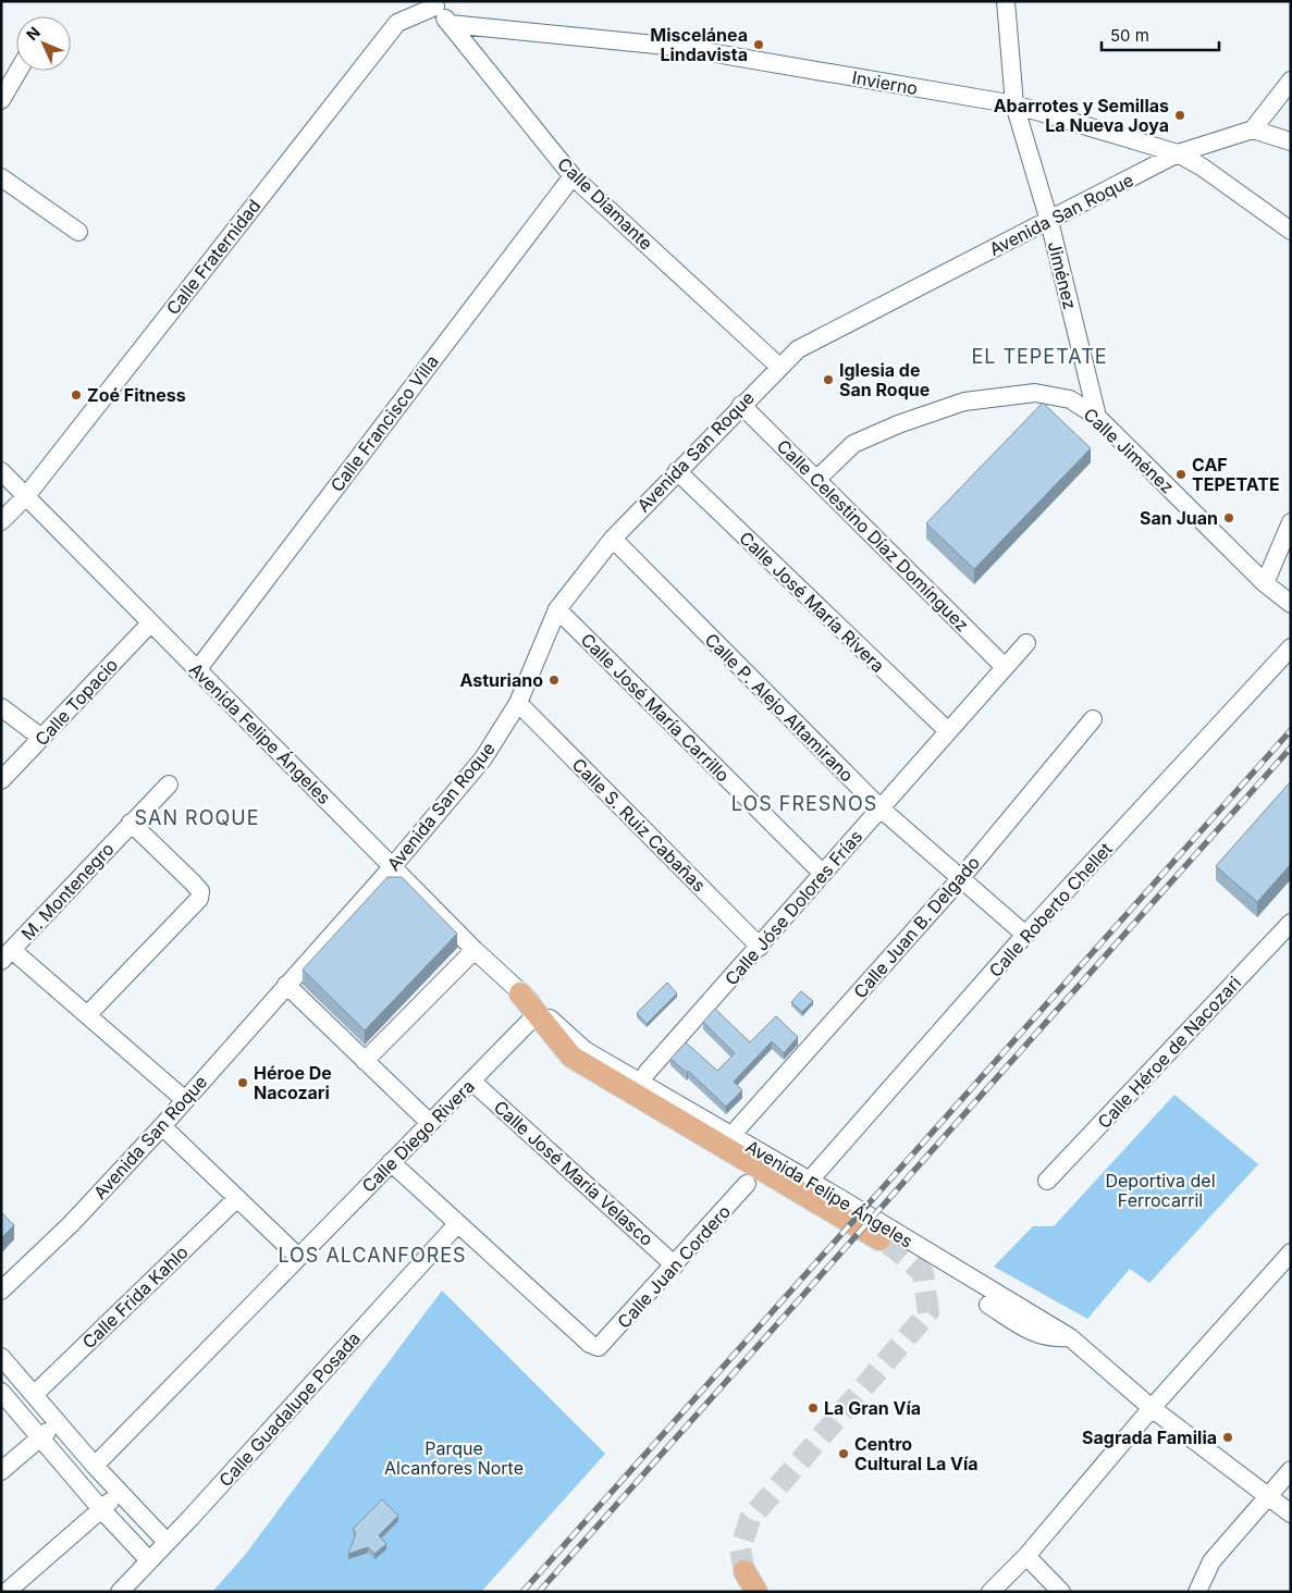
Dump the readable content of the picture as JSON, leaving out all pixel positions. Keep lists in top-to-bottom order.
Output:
{
  "streets": {
    "main road": ["Avenida Felipe Ángeles"],
    "street": [
      "Invierno",
      "Calle Diamante",
      "Avenida San Roque",
      "Calle Fraternidad",
      "Jiménez",
      "Calle Francisco Villa",
      "Calle Jiménez",
      "Calle Celestino Díaz Domínguez",
      "Calle José María Rivera",
      "Calle Topacio",
      "Calle José María Carrillo",
      "Calle P. Alejo Altamirano",
      "Calle S. Ruiz Cabañas",
      "M. Montenegro",
      "Calle Jóse Dolores Frías",
      "Calle Roberto Chellet",
      "Calle Juan B. Delgado",
      "Calle Héroe de Nacozari",
      "Calle Diego Rivera",
      "Calle José María Velasco",
      "Calle Juan Cordero",
      "Calle Frida Kahlo",
      "Calle Guadalupe Posada"
    ]
  },
  "crossings": [
    ["Invierno", "Calle Diamante"],
    ["Invierno", "Avenida San Roque"],
    ["Invierno", "Jiménez"],
    ["Calle Diamante", "Avenida San Roque"],
    ["Calle Diamante", "Calle Fraternidad"],
    ["Calle Diamante", "Calle Francisco Villa"],
    ["Avenida San Roque", "Jiménez"],
    ["Avenida San Roque", "Calle Celestino Díaz Domínguez"],
    ["Avenida San Roque", "Calle José María Rivera"],
    ["Avenida San Roque", "Calle José María Carrillo"],
    ["Avenida San Roque", "Calle P. Alejo Altamirano"],
    ["Avenida San Roque", "Avenida Felipe Ángeles"],
    ["Avenida San Roque", "Calle S. Ruiz Cabañas"],
    ["Avenida San Roque", "M. Montenegro"],
    ["Calle Fraternidad", "Avenida Felipe Ángeles"],
    ["Jiménez", "Calle Jiménez"],
    ["Calle Francisco Villa", "Avenida Felipe Ángeles"],
    ["Calle Jiménez", "Calle Celestino Díaz Domínguez"],
    ["Calle Celestino Díaz Domínguez", "Calle Jóse Dolores Frías"],
    ["Calle José María Rivera", "Calle Jóse Dolores Frías"],
    ["Calle Topacio", "Avenida Felipe Ángeles"],
    ["Calle José María Carrillo", "Calle Jóse Dolores Frías"],
    ["Calle P. Alejo Altamirano", "Calle Jóse Dolores Frías"],
    ["Calle P. Alejo Altamirano", "Calle Roberto Chellet"],
    ["Calle P. Alejo Altamirano", "Calle Juan B. Delgado"],
    ["Avenida Felipe Ángeles", "Calle Diego Rivera"],
    ["Calle S. Ruiz Cabañas", "Calle Jóse Dolores Frías"],
    ["Calle Diego Rivera", "Calle José María Velasco"],
    ["Calle José María Velasco", "Calle Juan Cordero"],
    ["Calle Juan Cordero", "Calle Guadalupe Posada"]
  ],
  "districts": [
    "EL TEPETATE",
    "LOS FRESNOS",
    "SAN ROQUE",
    "LOS ALCANFORES"
  ],
  "parks": ["Deportiva del Ferrocarril", "Parque Alcanfores Norte"],
  "places": [
    "Miscelánea Lindavista",
    "Abarrotes y Semillas La Nueva Joya",
    "Iglesia de San Roque",
    "Zoé Fitness",
    "CAF TEPETATE",
    "San Juan",
    "Asturiano",
    "Héroe De Nacozari",
    "La Gran Vía",
    "Sagrada Familia",
    "Centro Cultural La Vía"
  ],
  "scale_bar": "50 m",
  "north": "top left"
}
